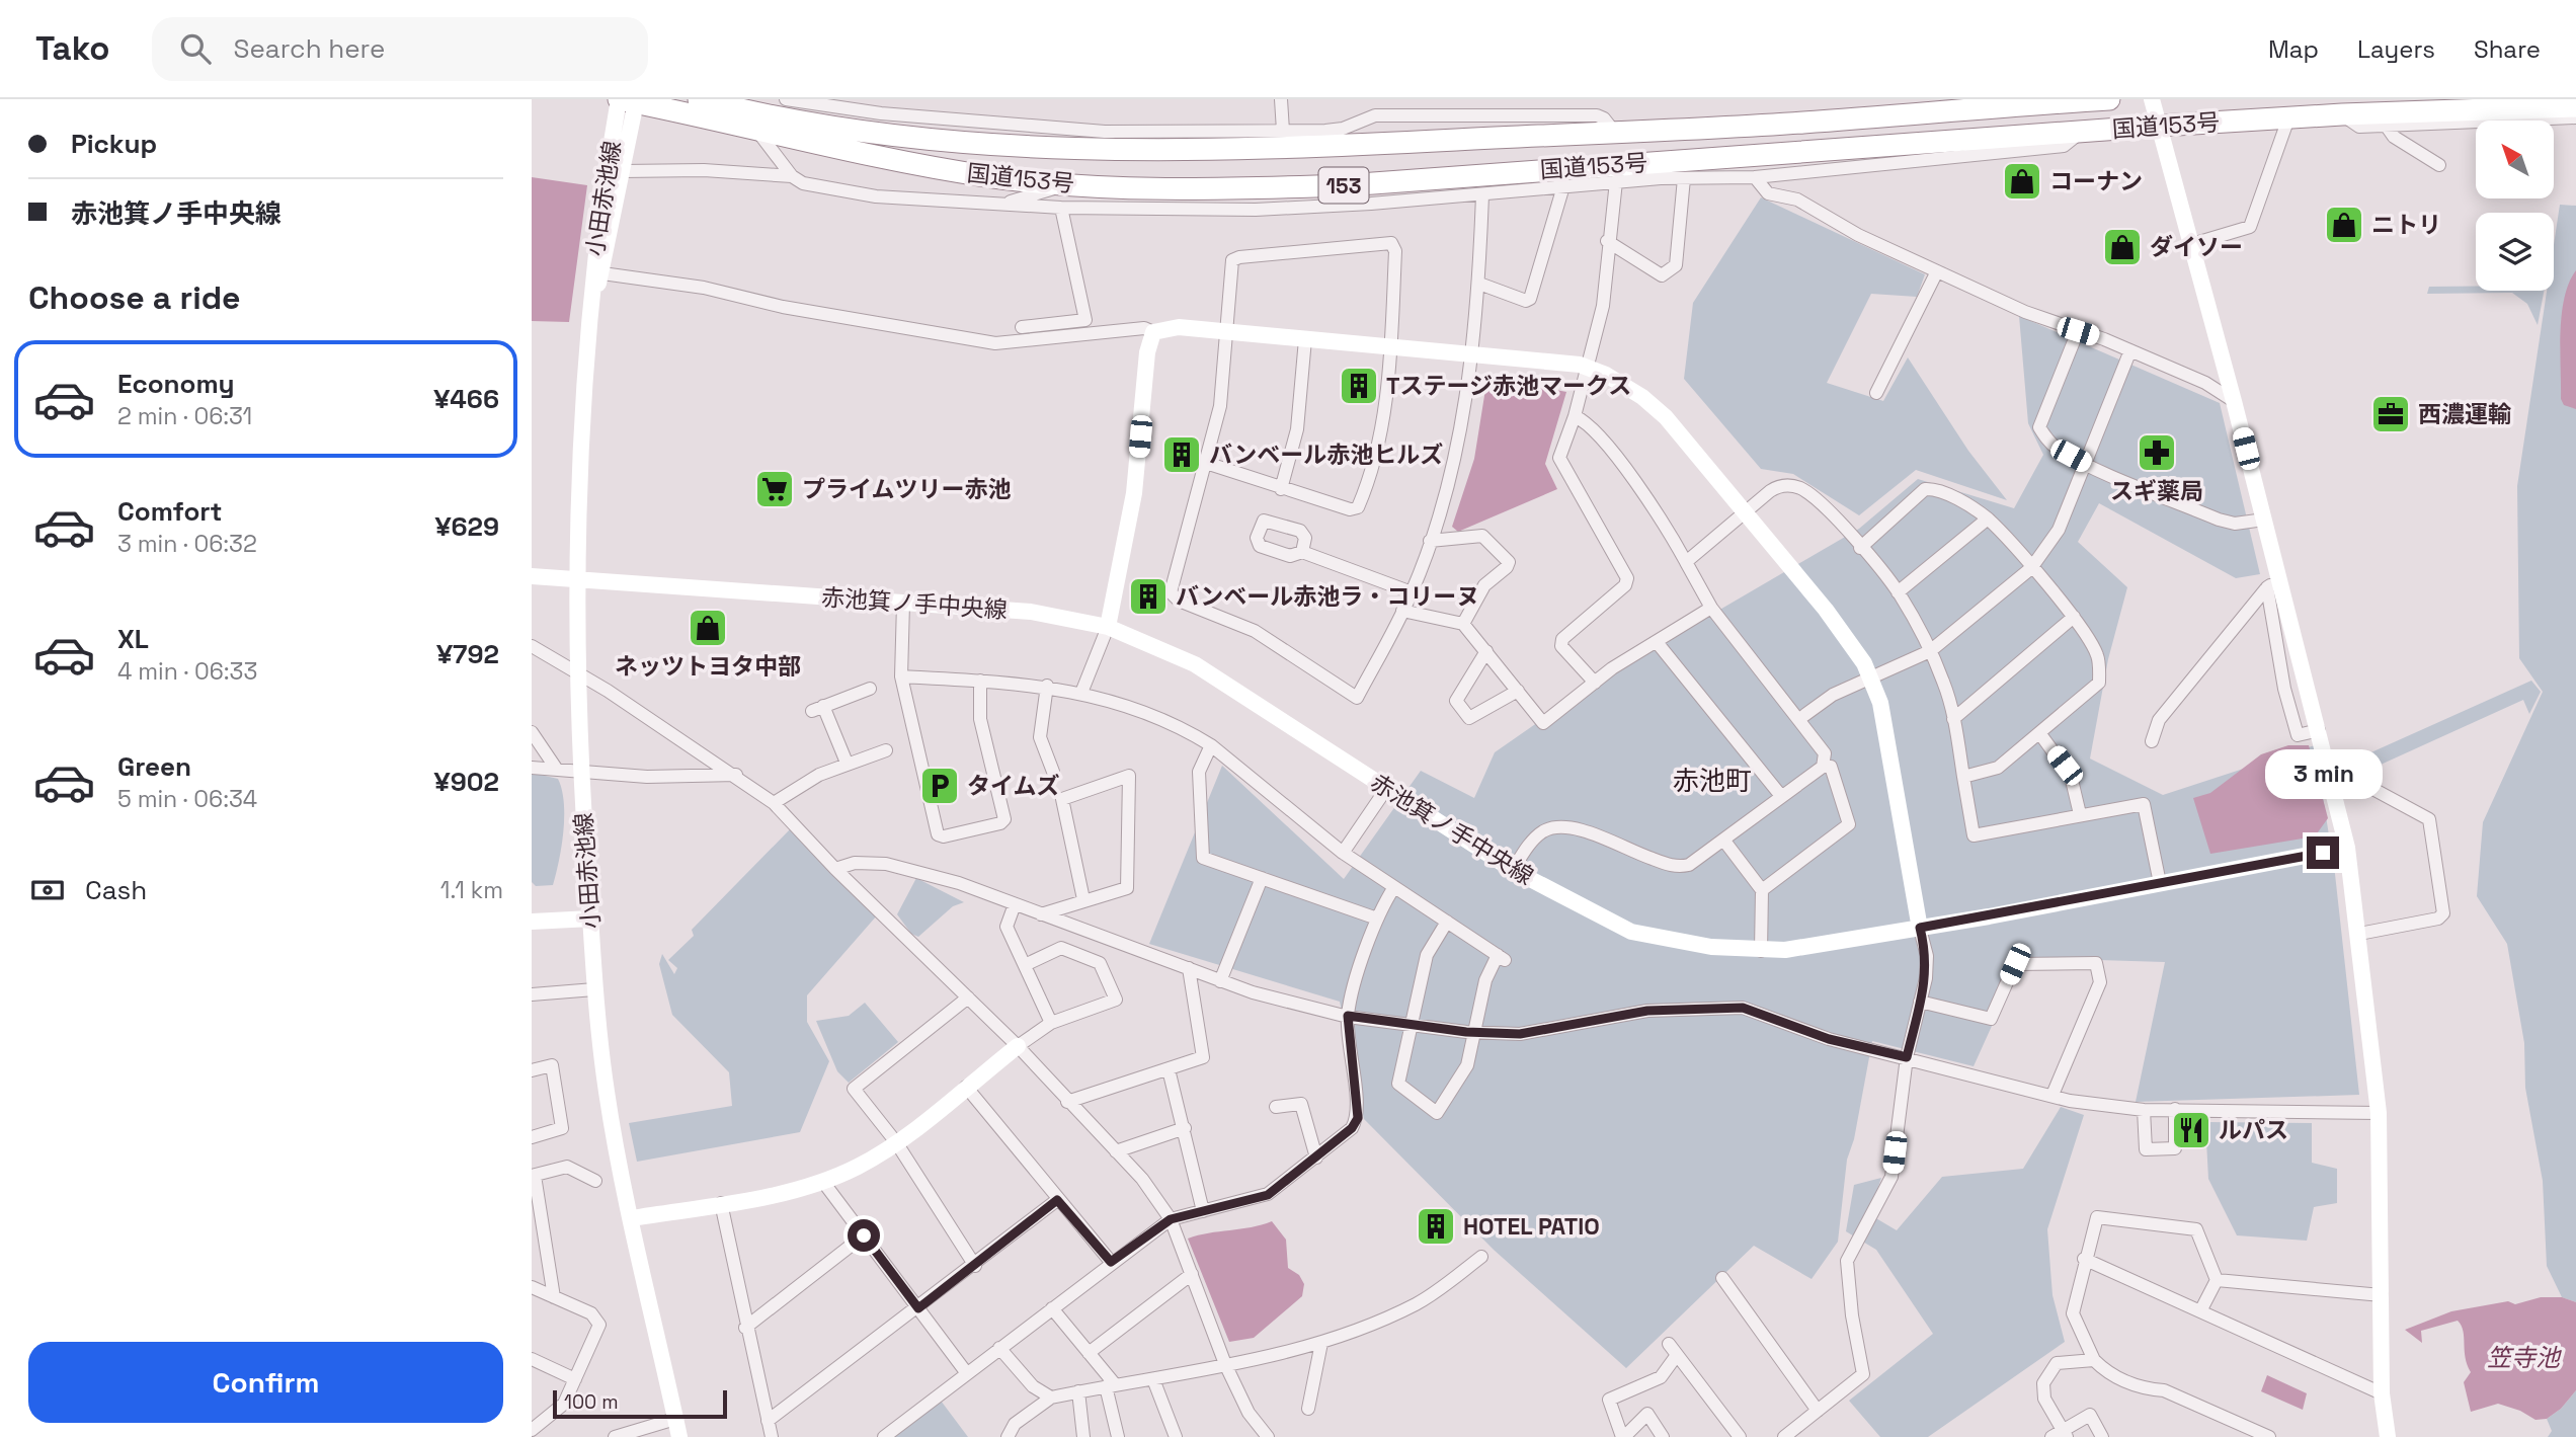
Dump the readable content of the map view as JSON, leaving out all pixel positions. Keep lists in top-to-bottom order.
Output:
{
  "streets": {
    "highway": ["国道153号", "153"],
    "street": ["小田赤池線", "赤池箕ノ手中央線"]
  },
  "crossings": [
    ["国道153号", "153"],
    ["国道153号", "小田赤池線"],
    ["小田赤池線", "赤池箕ノ手中央線"]
  ],
  "districts": ["赤池町"],
  "water": ["笠寺池"],
  "places": {
    "shop": [
      "コーナン",
      "ニトリ",
      "ダイソー",
      "ネッツトヨタ中部"
    ],
    "building": [
      "Tステージ赤池マークス",
      "バンベール赤池ヒルズ",
      "バンベール赤池ラ・コリーヌ",
      "HOTEL PATIO"
    ],
    "office": ["西濃運輸"],
    "pharmacy": ["スギ薬局"],
    "supermarket": ["プライムツリー赤池"],
    "parking": ["タイムズ"],
    "restaurant": ["ルパス"]
  },
  "scale_bar": "100 m",
  "north": "top left",
  "page": {
    "header": "Tako",
    "search": "Search here",
    "nav": ["Map", "Layers", "Share"],
    "banner": ["Pickup", "赤池箕ノ手中央線"],
    "heading": "Choose a ride",
    "list": [
      {
        "name": "Economy",
        "note": "2 min · 06:31",
        "value": "¥466"
      },
      {
        "name": "Comfort",
        "note": "3 min · 06:32",
        "value": "¥629"
      },
      {
        "name": "XL",
        "note": "4 min · 06:33",
        "value": "¥792"
      },
      {
        "name": "Green",
        "note": "5 min · 06:34",
        "value": "¥902"
      }
    ],
    "bubble": "3 min",
    "pay": ["Cash", "1.1 km"],
    "buttons": "Confirm",
    "scale": "100 m"
  }
}
